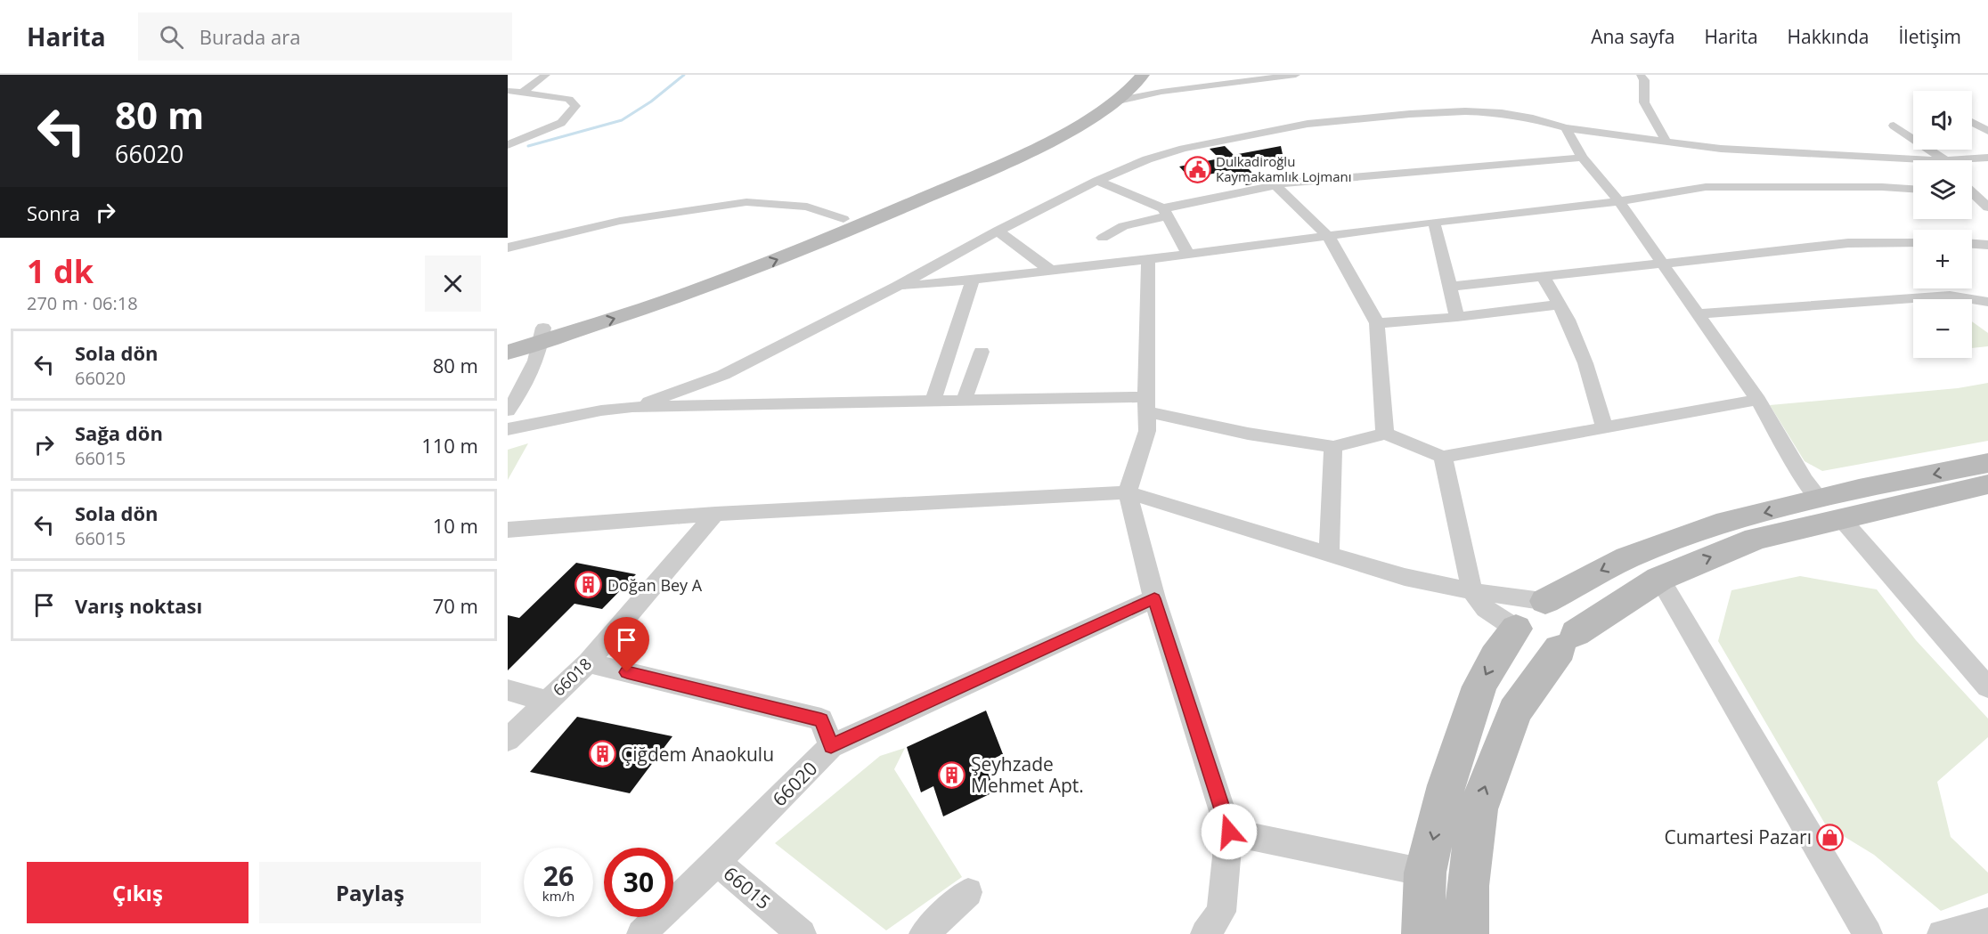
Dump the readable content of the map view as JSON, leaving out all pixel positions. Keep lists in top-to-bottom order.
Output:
{
  "streets": {
    "street": ["66018", "66020", "66015"]
  },
  "crossings": [
    ["66020", "66015"]
  ],
  "places": {
    "public building": ["Dulkadiroğlu Kaymakamlık Lojmanı"],
    "building": ["Doğan Bey A", "Çiğdem Anaokulu", "Şeyhzade Mehmet Apt."],
    "shop": ["Cumartesi Pazarı"]
  },
  "page": {
    "header": "Harita",
    "search": "Burada ara",
    "nav": [
      "Ana sayfa",
      "Harita",
      "Hakkında",
      "İletişim"
    ],
    "turn": ["80 m", "66020"],
    "map_buttons": ["+", "−"],
    "then": "Sonra",
    "heading": ["1 dk", "270 m · 06:18"],
    "list": [
      {
        "name": "Sola dön",
        "note": "66020",
        "value": "80 m"
      },
      {
        "name": "Sağa dön",
        "note": "66015",
        "value": "110 m"
      },
      {
        "name": "Sola dön",
        "note": "66015",
        "value": "10 m"
      },
      {
        "name": "Varış noktası",
        "value": "70 m"
      }
    ],
    "speed": "26 km/h",
    "limit": "30",
    "buttons": ["Çıkış", "Paylaş"]
  }
}
